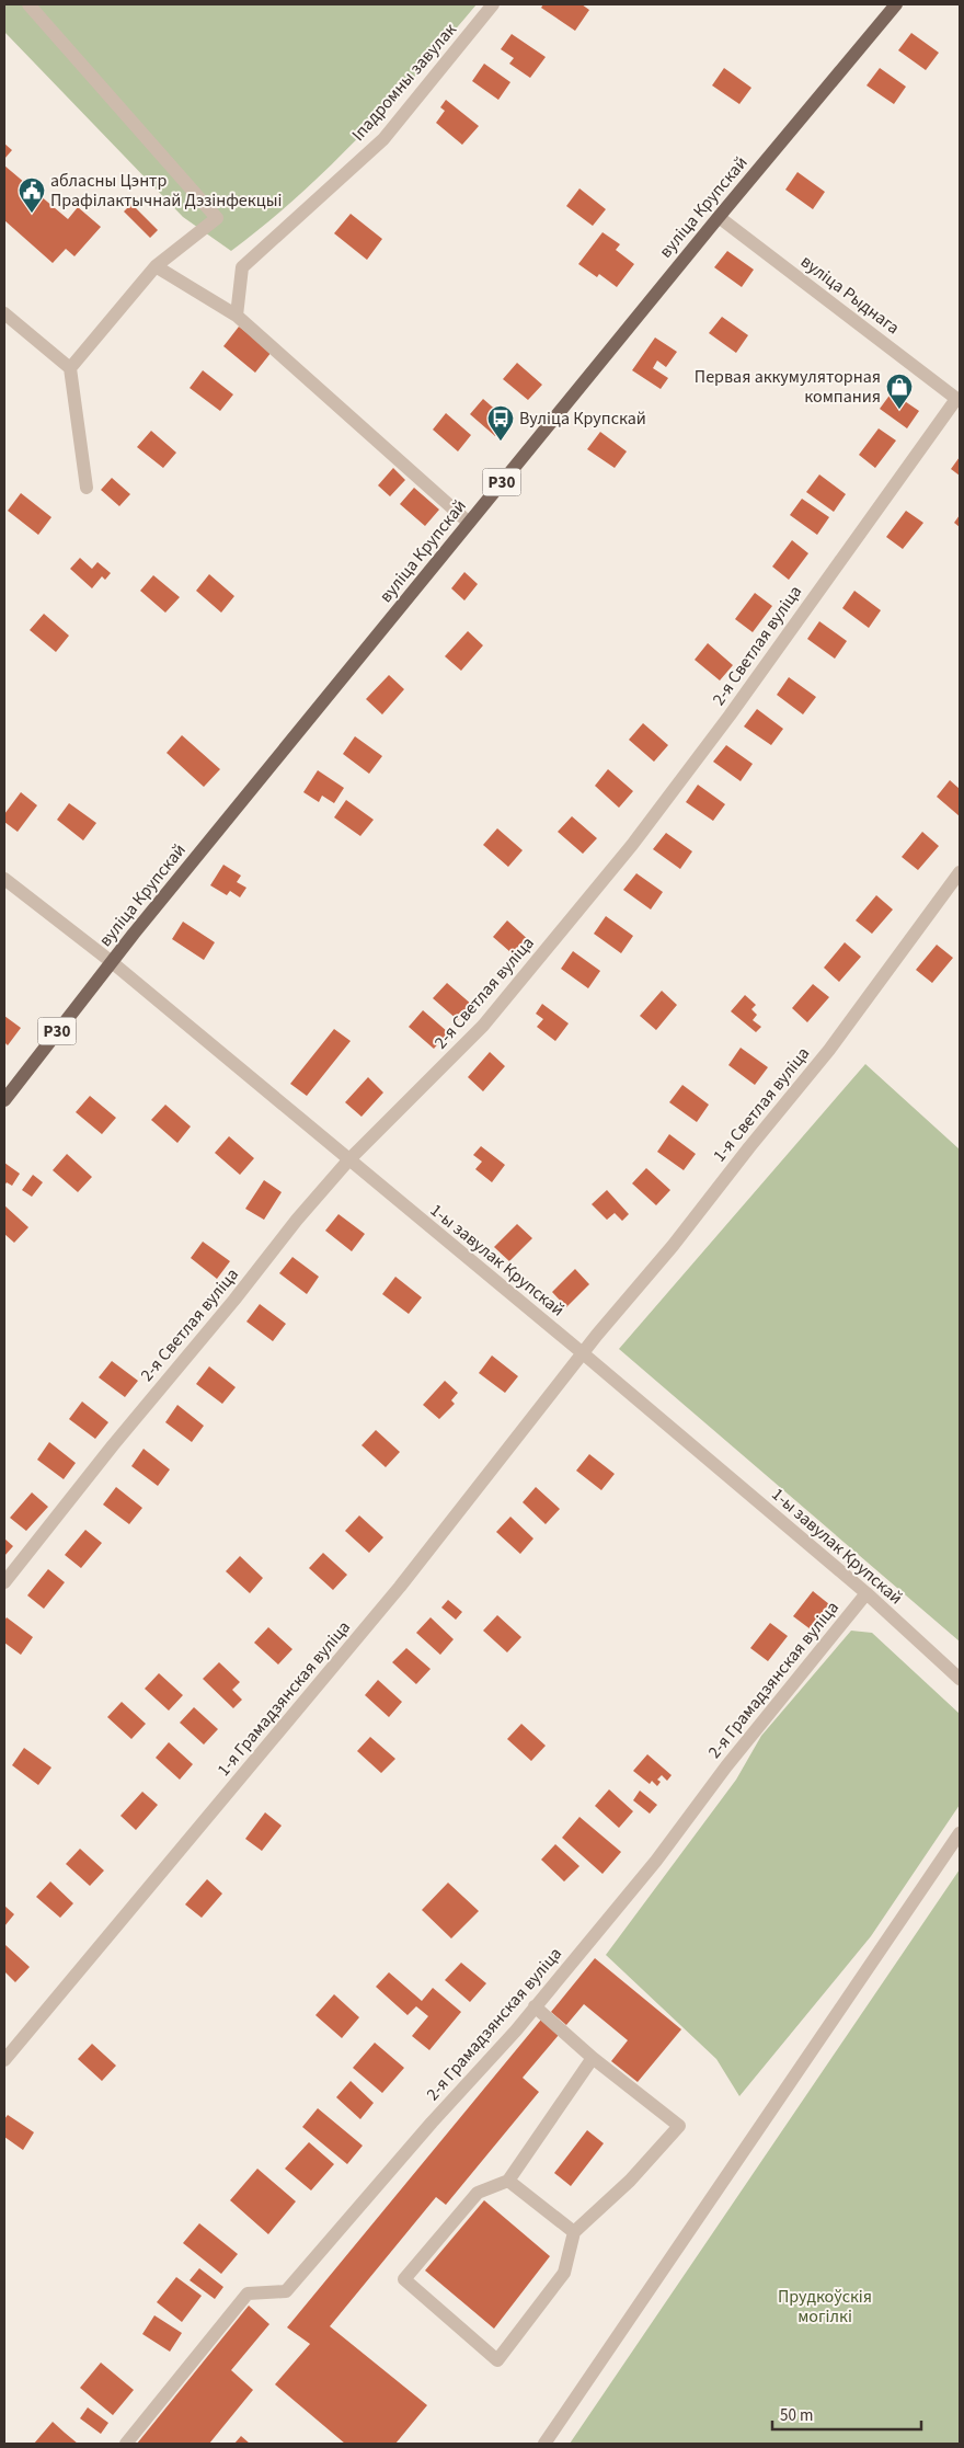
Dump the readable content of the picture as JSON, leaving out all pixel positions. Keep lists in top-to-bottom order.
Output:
{
  "streets": {
    "main road": ["вуліца Крупскай", "Р30"],
    "street": [
      "Іпадромны завулак",
      "вуліца Рыднага",
      "2-я Светлая вуліца",
      "1-я Светлая вуліца",
      "1-ы завулак Крупскай",
      "2-я Грамадзянская вуліца",
      "1-я Грамадзянская вуліца"
    ]
  },
  "crossings": [
    ["вуліца Крупскай", "вуліца Рыднага"],
    ["вуліца Крупскай", "1-ы завулак Крупскай"],
    ["вуліца Рыднага", "2-я Светлая вуліца"],
    ["2-я Светлая вуліца", "1-ы завулак Крупскай"],
    ["1-я Светлая вуліца", "1-ы завулак Крупскай"],
    ["1-я Светлая вуліца", "1-я Грамадзянская вуліца"],
    ["1-ы завулак Крупскай", "2-я Грамадзянская вуліца"],
    ["1-ы завулак Крупскай", "1-я Грамадзянская вуліца"]
  ],
  "parks": ["Прудкоўскія могілкі"],
  "places": {
    "public building": ["абласны Цэнтр Прафілактычнай Дэзінфекцыі"],
    "shop": ["Первая аккумуляторная компания"],
    "bus stop": ["Вуліца Крупскай"]
  },
  "scale_bar": "50 m"
}
